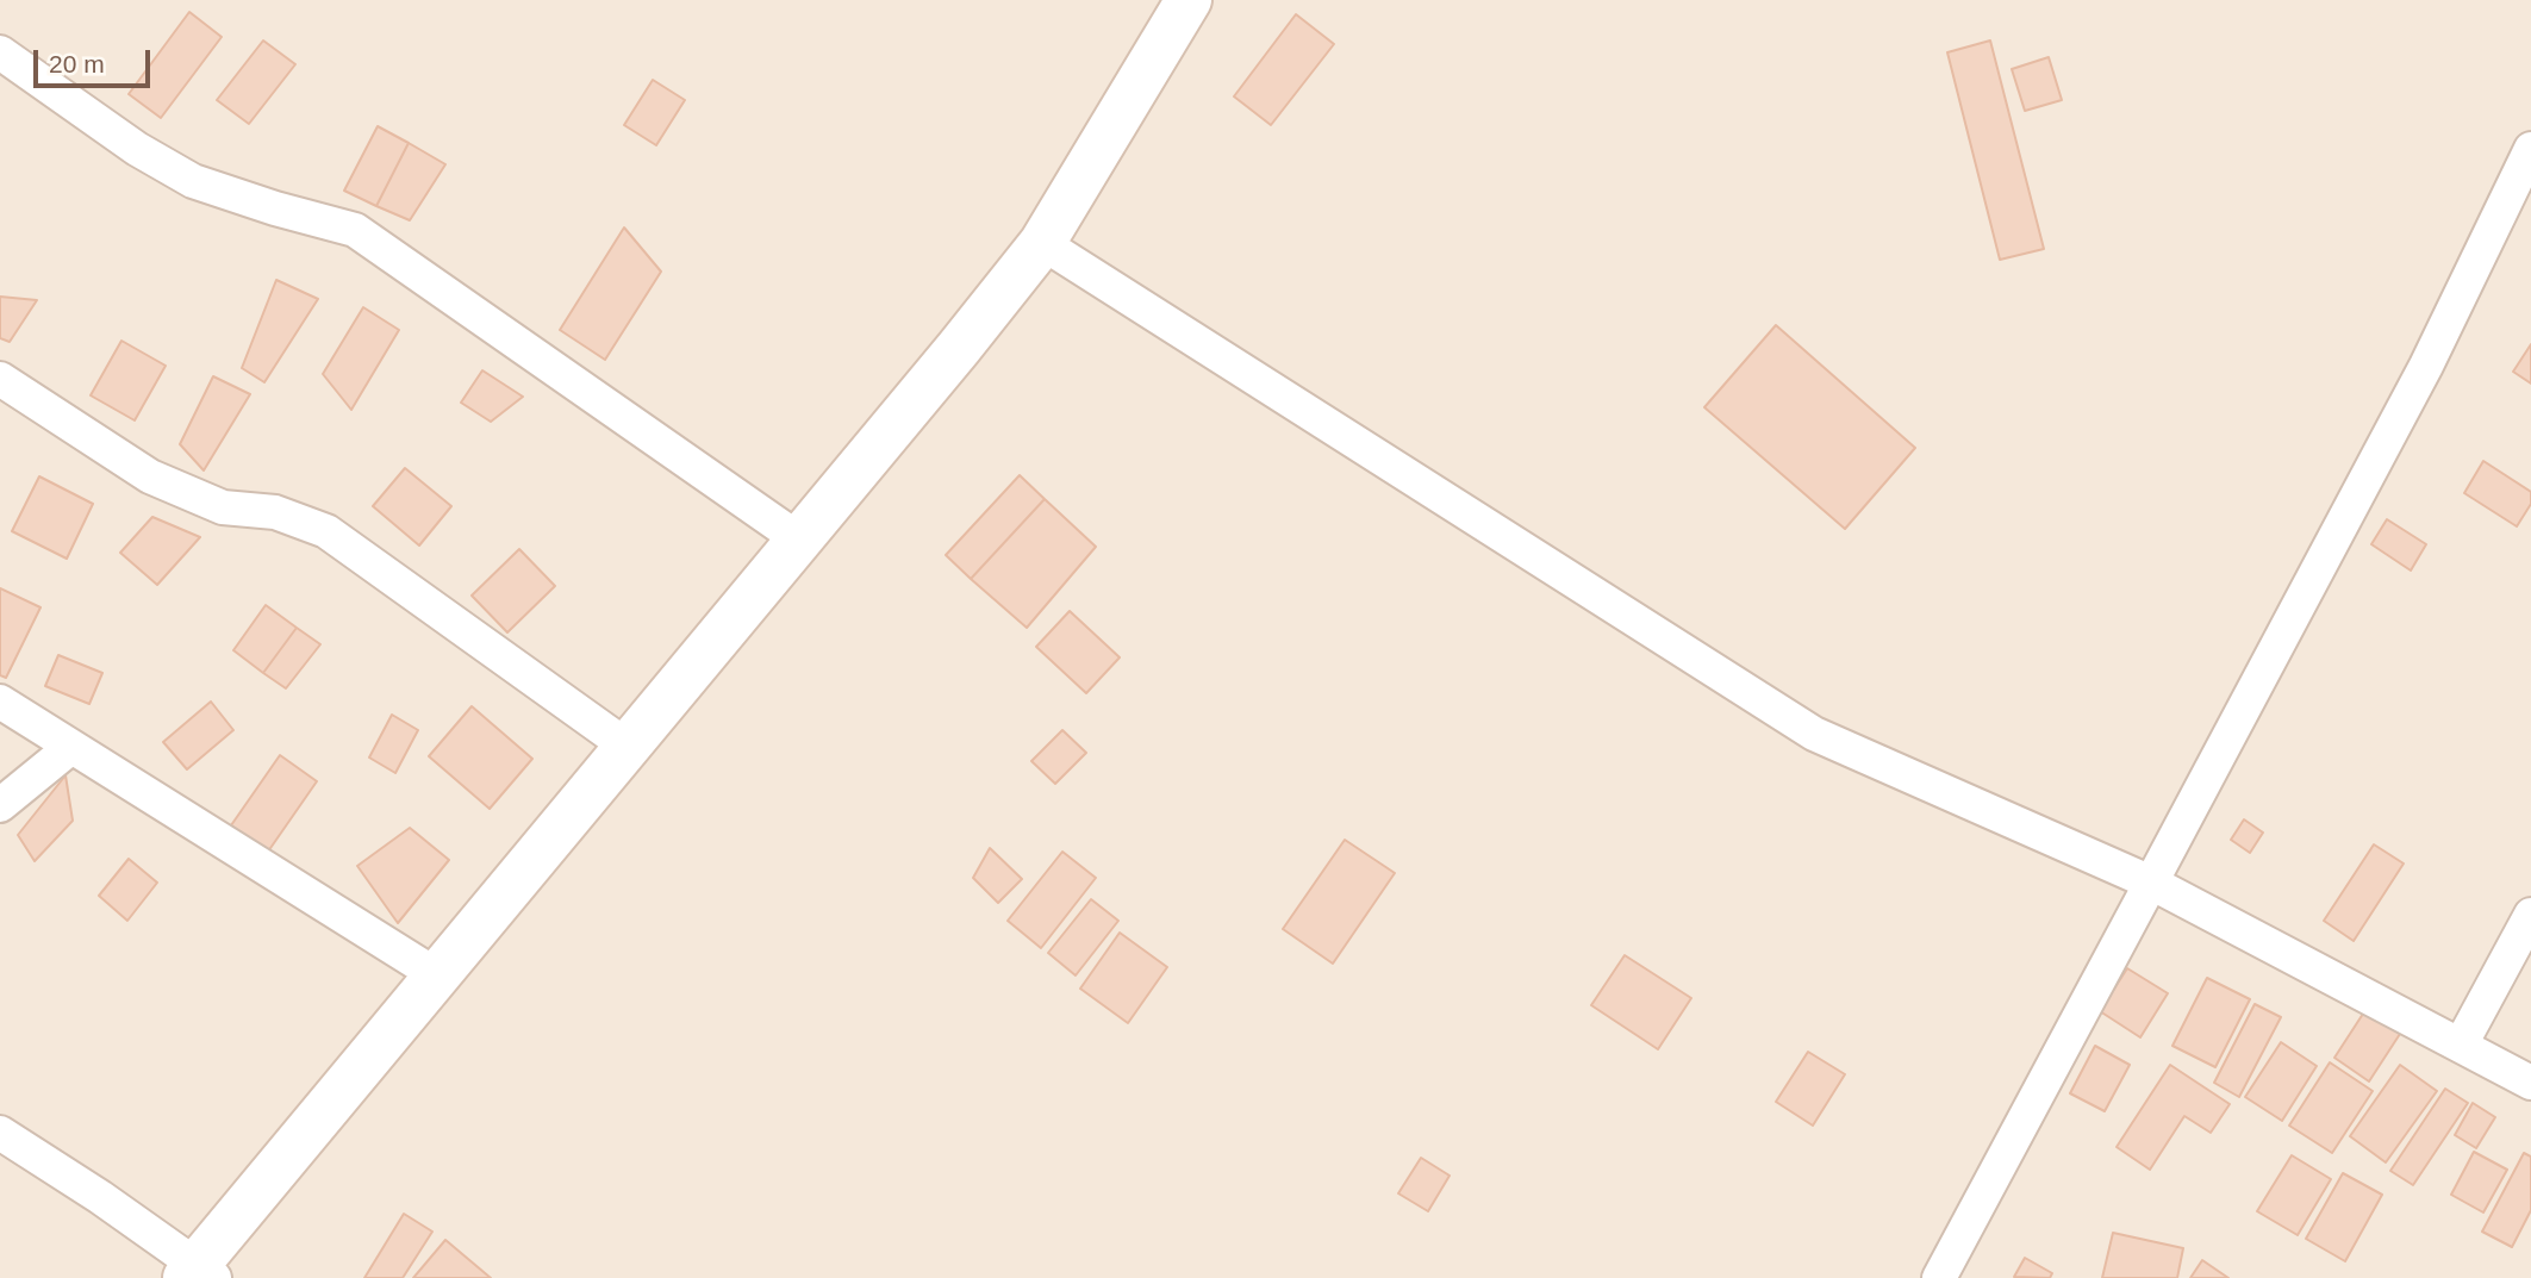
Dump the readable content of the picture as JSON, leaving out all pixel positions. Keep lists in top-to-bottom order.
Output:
{
  "scale_bar": "20 m"
}
